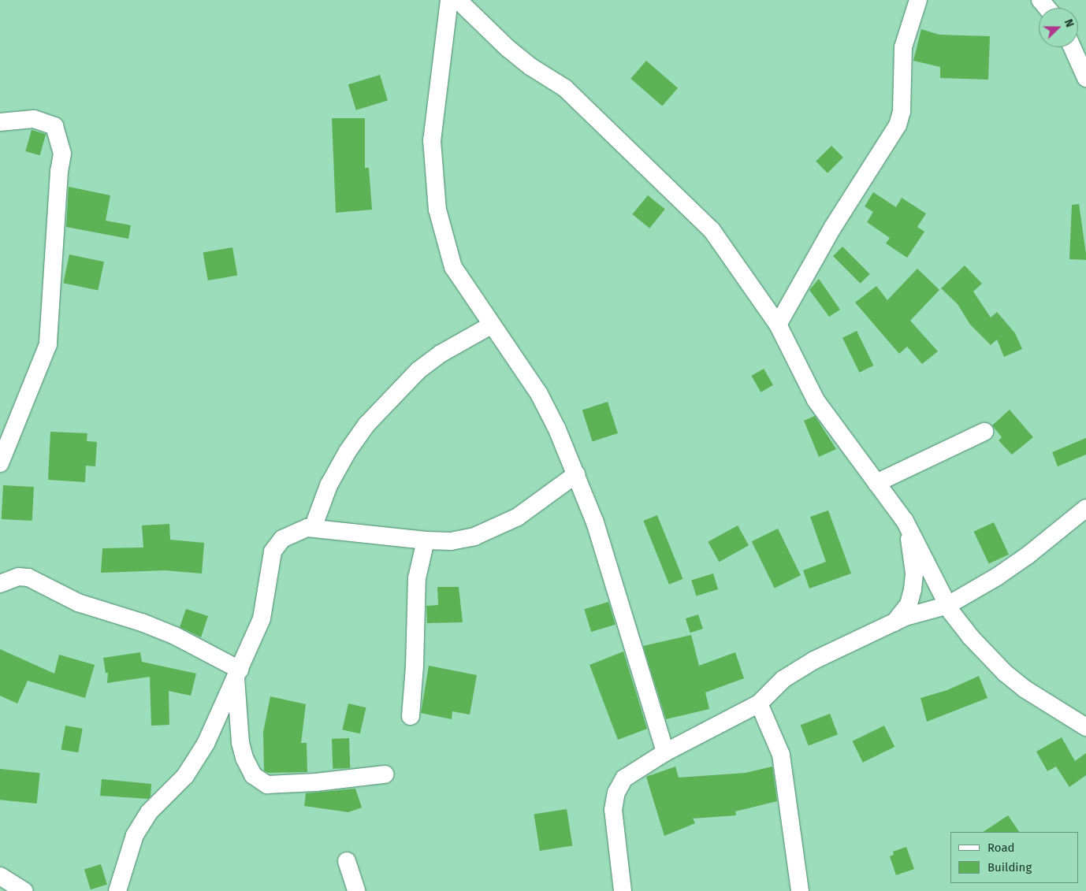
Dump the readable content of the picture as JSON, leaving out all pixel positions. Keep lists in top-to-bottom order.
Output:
{
  "legend": ["Road", "Building"],
  "north": "right"
}
